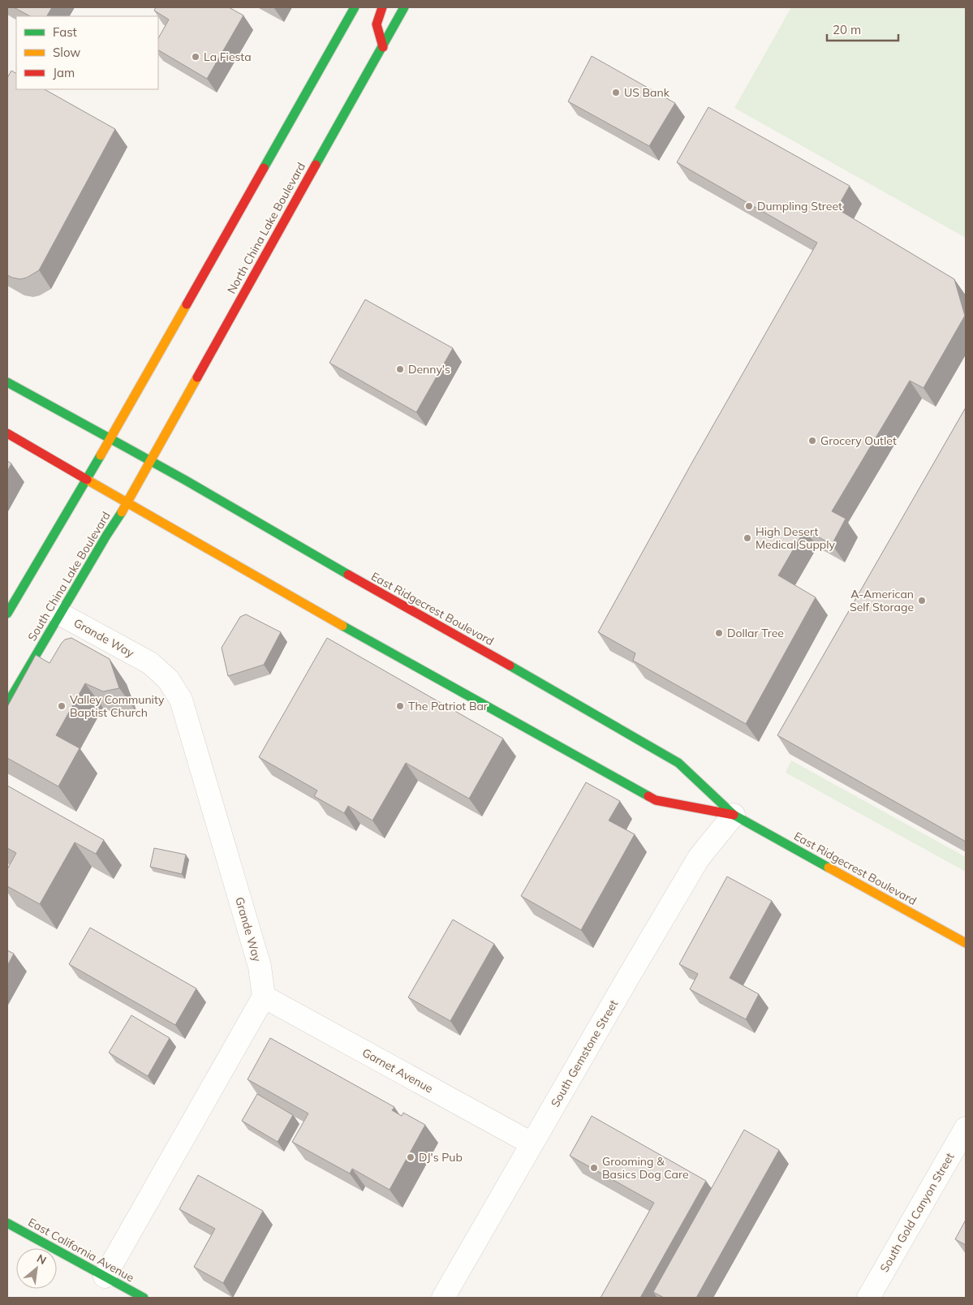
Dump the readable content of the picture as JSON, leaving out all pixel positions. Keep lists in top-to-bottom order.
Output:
{
  "streets": {
    "main road": [
      "North China Lake Boulevard",
      "South China Lake Boulevard",
      "East Ridgecrest Boulevard",
      "East California Avenue"
    ],
    "street": [
      "Grande Way",
      "South Gemstone Street",
      "Garnet Avenue",
      "South Gold Canyon Street"
    ]
  },
  "crossings": [
    ["North China Lake Boulevard", "South China Lake Boulevard"],
    ["North China Lake Boulevard", "East Ridgecrest Boulevard"],
    ["South China Lake Boulevard", "East Ridgecrest Boulevard"],
    ["South China Lake Boulevard", "Grande Way"],
    ["East Ridgecrest Boulevard", "South Gemstone Street"],
    ["Grande Way", "Garnet Avenue"],
    ["South Gemstone Street", "Garnet Avenue"]
  ],
  "places": [
    "La Fiesta",
    "US Bank",
    "Dumpling Street",
    "Denny's",
    "Grocery Outlet",
    "High Desert Medical Supply",
    "A-American Self Storage",
    "Dollar Tree",
    "Valley Community Baptist Church",
    "The Patriot Bar",
    "DJ's Pub",
    "Grooming & Basics Dog Care"
  ],
  "legend": ["Fast", "Slow", "Jam"],
  "scale_bar": "20 m",
  "north": "top right"
}
